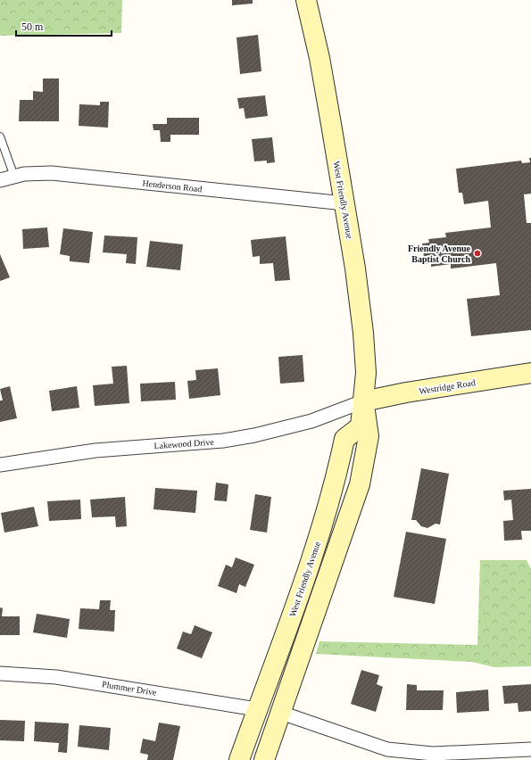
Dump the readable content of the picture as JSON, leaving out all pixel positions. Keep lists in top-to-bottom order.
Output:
{
  "streets": {
    "main road": ["West Friendly Avenue", "Westridge Road"],
    "street": ["Henderson Road", "Lakewood Drive", "Plummer Drive"]
  },
  "crossings": [
    ["Henderson Road", "West Friendly Avenue"],
    ["West Friendly Avenue", "Westridge Road"],
    ["West Friendly Avenue", "Lakewood Drive"],
    ["West Friendly Avenue", "Plummer Drive"],
    ["Westridge Road", "Lakewood Drive"]
  ],
  "places": ["Friendly Avenue Baptist Church"],
  "scale_bar": "50 m"
}
